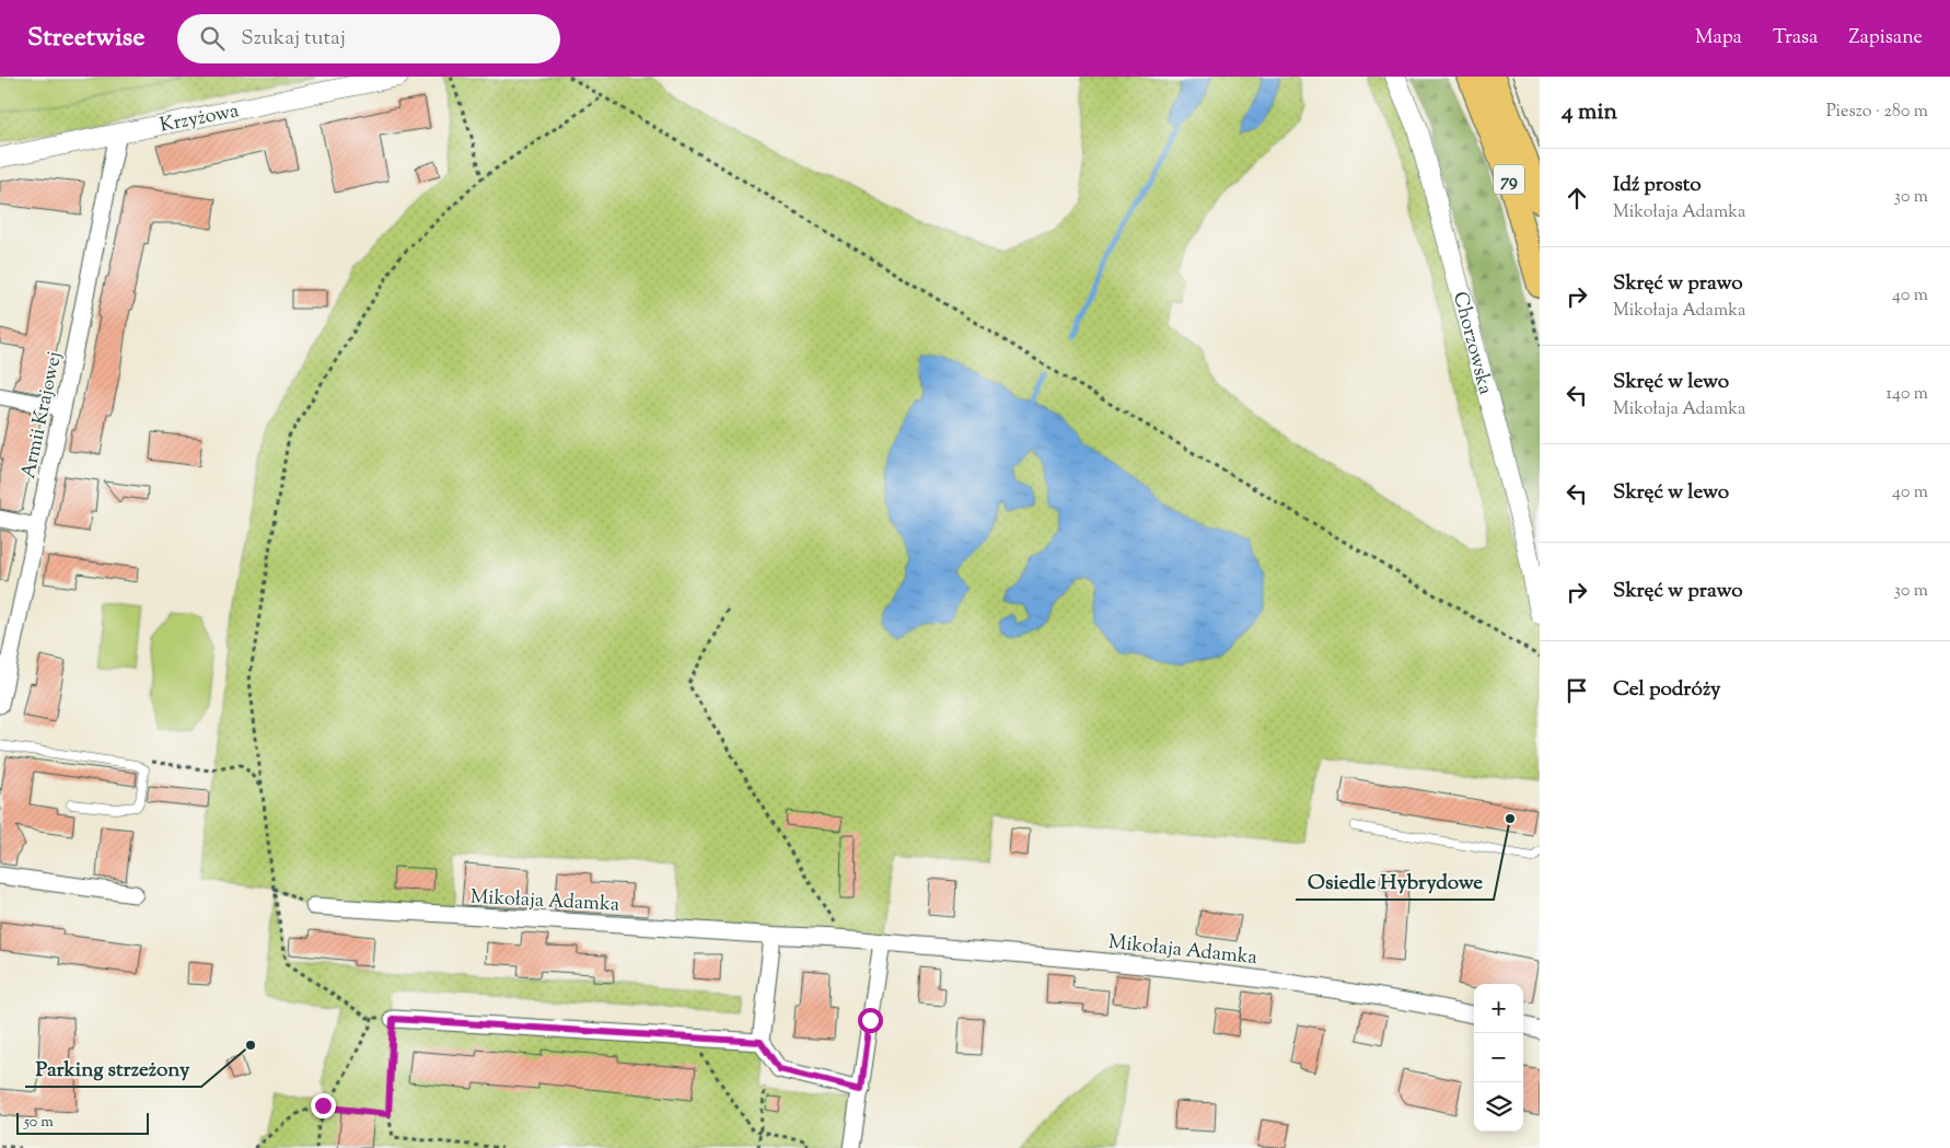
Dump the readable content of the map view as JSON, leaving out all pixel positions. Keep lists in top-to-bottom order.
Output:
{
  "streets": {
    "main road": ["79"],
    "street": [
      "Krzyżowa",
      "Chorzowska",
      "Armii Krajowej",
      "Mikołaja Adamka"
    ]
  },
  "crossings": [
    ["Krzyżowa", "Armii Krajowej"]
  ],
  "places": ["Osiedle Hybrydowe", "Parking strzeżony"],
  "scale_bar": "50 m",
  "page": {
    "header": "Streetwise",
    "search": "Szukaj tutaj",
    "nav": ["Mapa", "Trasa", "Zapisane"],
    "heading": ["4 min", "Pieszo · 280 m"],
    "list": [
      ["Idź prosto", "Mikołaja Adamka", "30 m"],
      ["Skręć w prawo", "Mikołaja Adamka", "40 m"],
      ["Skręć w lewo", "Mikołaja Adamka", "140 m"],
      ["Skręć w lewo", "40 m"],
      ["Skręć w prawo", "30 m"],
      "Cel podróży"
    ],
    "map_buttons": ["+", "−"],
    "scale": "50 m"
  }
}
